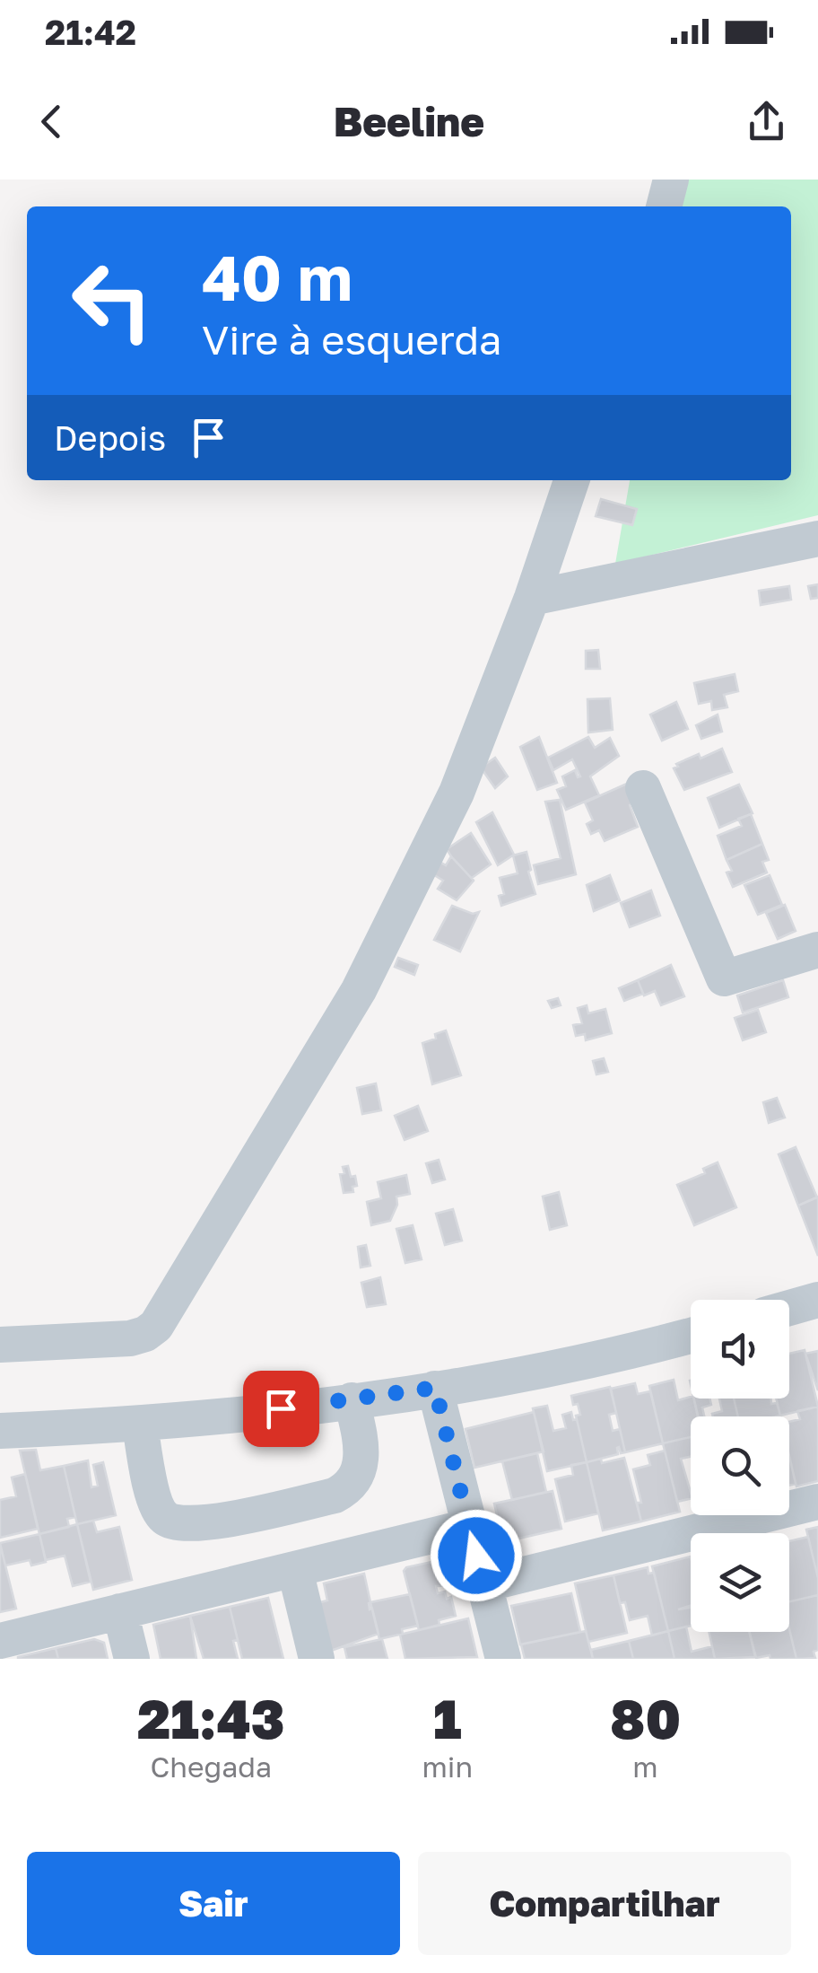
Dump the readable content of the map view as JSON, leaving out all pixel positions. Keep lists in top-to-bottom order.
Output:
{
  "page": {
    "status": "21:42",
    "header": "Beeline",
    "turn": ["40 m", "Vire à esquerda"],
    "then": "Depois",
    "eta": [
      "21:43",
      "Chegada",
      "1",
      "min",
      "80",
      "m"
    ],
    "buttons": ["Sair", "Compartilhar"]
  }
}
